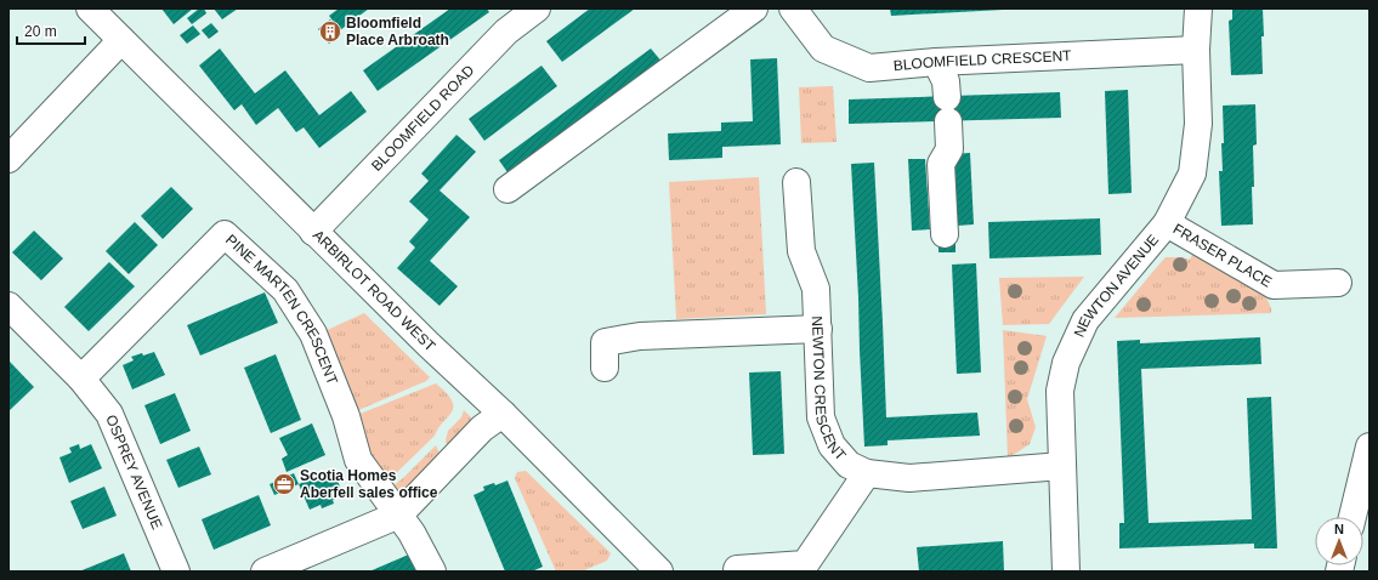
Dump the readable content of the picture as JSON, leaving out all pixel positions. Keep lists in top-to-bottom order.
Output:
{
  "streets": {
    "street": [
      "BLOOMFIELD CRESCENT",
      "BLOOMFIELD ROAD",
      "FRASER PLACE",
      "NEWTON AVENUE",
      "ARBIRLOT ROAD WEST",
      "PINE MARTEN CRESCENT",
      "NEWTON CRESCENT",
      "OSPREY AVENUE"
    ]
  },
  "crossings": [
    ["BLOOMFIELD CRESCENT", "NEWTON AVENUE"],
    ["BLOOMFIELD ROAD", "ARBIRLOT ROAD WEST"],
    ["FRASER PLACE", "NEWTON AVENUE"],
    ["NEWTON AVENUE", "NEWTON CRESCENT"],
    ["PINE MARTEN CRESCENT", "OSPREY AVENUE"]
  ],
  "places": {
    "building": ["Bloomfield Place Arbroath"],
    "office": ["Scotia Homes Aberfell sales office"]
  },
  "scale_bar": "20 m",
  "north": "top"
}
